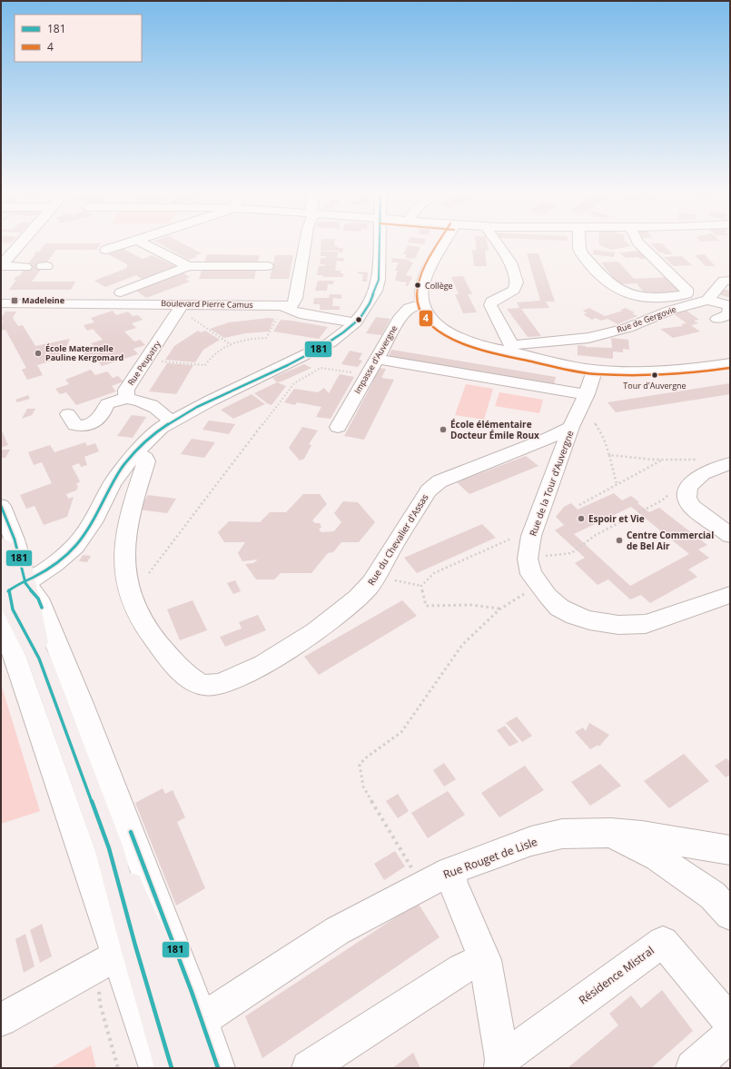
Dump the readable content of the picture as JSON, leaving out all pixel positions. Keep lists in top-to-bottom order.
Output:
{
  "streets": {
    "street": [
      "Boulevard Pierre Camus",
      "Rue de Gergovie",
      "Impasse d'Auvergne",
      "Rue Peupatry",
      "Rue de la Tour d'Auvergne",
      "Rue du Chevalier d'Assas",
      "Rue Rouget de Lisle",
      "Résidence Mistral"
    ]
  },
  "crossings": [
    ["Boulevard Pierre Camus", "Rue Peupatry"],
    ["Rue de la Tour d'Auvergne", "Rue du Chevalier d'Assas"],
    ["Rue Rouget de Lisle", "Résidence Mistral"]
  ],
  "places": {
    "other": [
      "Collège",
      "École Maternelle Pauline Kergomard",
      "Tour d'Auvergne",
      "École élémentaire Docteur Émile Roux",
      "Espoir et Vie",
      "Centre Commercial de Bel Air"
    ],
    "transit": ["Madeleine"]
  },
  "lines": ["transit line 181", "transit line 4"],
  "legend": ["181", "4"]
}
